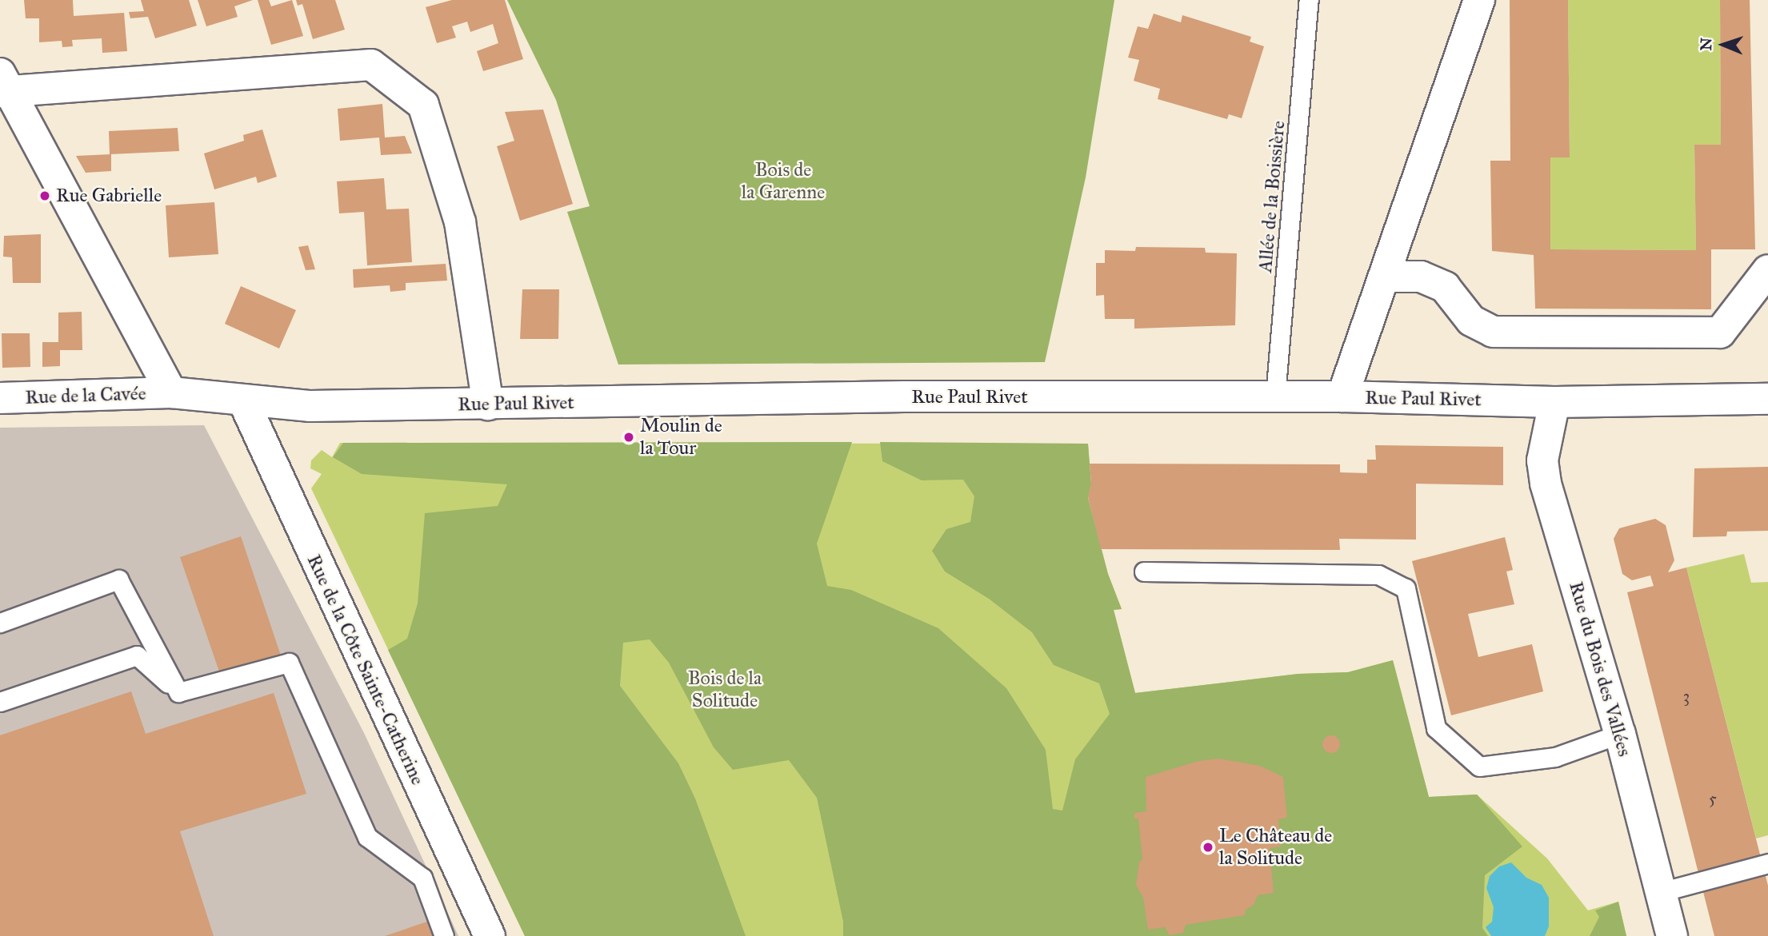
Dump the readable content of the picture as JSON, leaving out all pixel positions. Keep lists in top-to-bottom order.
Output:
{
  "streets": {
    "street": [
      "Rue de la Cavée",
      "Rue Paul Rivet",
      "Rue du Bois des Vallées",
      "Rue de la Côte Sainte-Catherine"
    ],
    "lane": ["Allée de la Boissière"]
  },
  "crossings": [
    ["Allée de la Boissière", "Rue Paul Rivet"],
    ["Rue de la Cavée", "Rue Paul Rivet"],
    ["Rue Paul Rivet", "Rue du Bois des Vallées"],
    ["Rue Paul Rivet", "Rue de la Côte Sainte-Catherine"]
  ],
  "parks": ["Bois de la Garenne", "Bois de la Solitude"],
  "places": ["Rue Gabrielle", "Moulin de la Tour", "Le Château de la Solitude"],
  "house_numbers": ["3", "5"],
  "north": "left"
}
